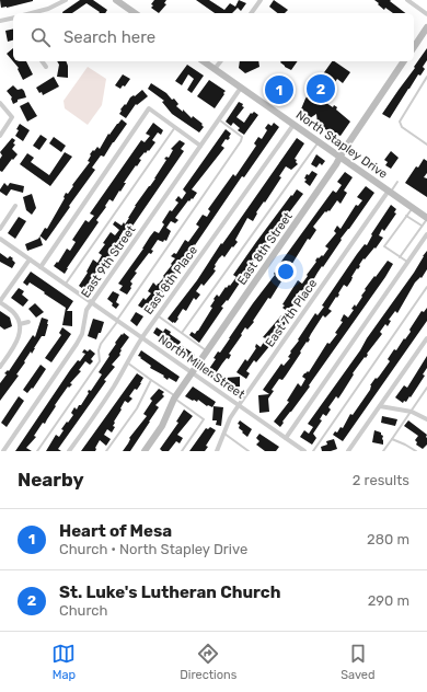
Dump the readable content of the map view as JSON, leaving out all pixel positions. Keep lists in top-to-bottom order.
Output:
{
  "streets": {
    "street": [
      "North Stapley Drive",
      "East 8th Street",
      "East 9th Street",
      "East 8th Place",
      "East 7th Place",
      "North Miller Street"
    ]
  },
  "crossings": [
    ["North Stapley Drive", "East 8th Street"],
    ["North Stapley Drive", "East 9th Street"],
    ["North Stapley Drive", "East 8th Place"],
    ["North Stapley Drive", "East 7th Place"],
    ["East 8th Street", "North Miller Street"],
    ["East 9th Street", "North Miller Street"],
    ["East 8th Place", "North Miller Street"],
    ["East 7th Place", "North Miller Street"]
  ],
  "page": {
    "search": "Search here",
    "pins": ["2", "1"],
    "heading": ["Nearby", "2 results"],
    "list": [
      {
        "mark": "1",
        "name": "Heart of Mesa",
        "note": "Church · North Stapley Drive",
        "value": "280 m"
      },
      {
        "mark": "2",
        "name": "St. Luke's Lutheran Church",
        "note": "Church",
        "value": "290 m"
      }
    ],
    "nav": ["Map", "Directions", "Saved"]
  }
}
